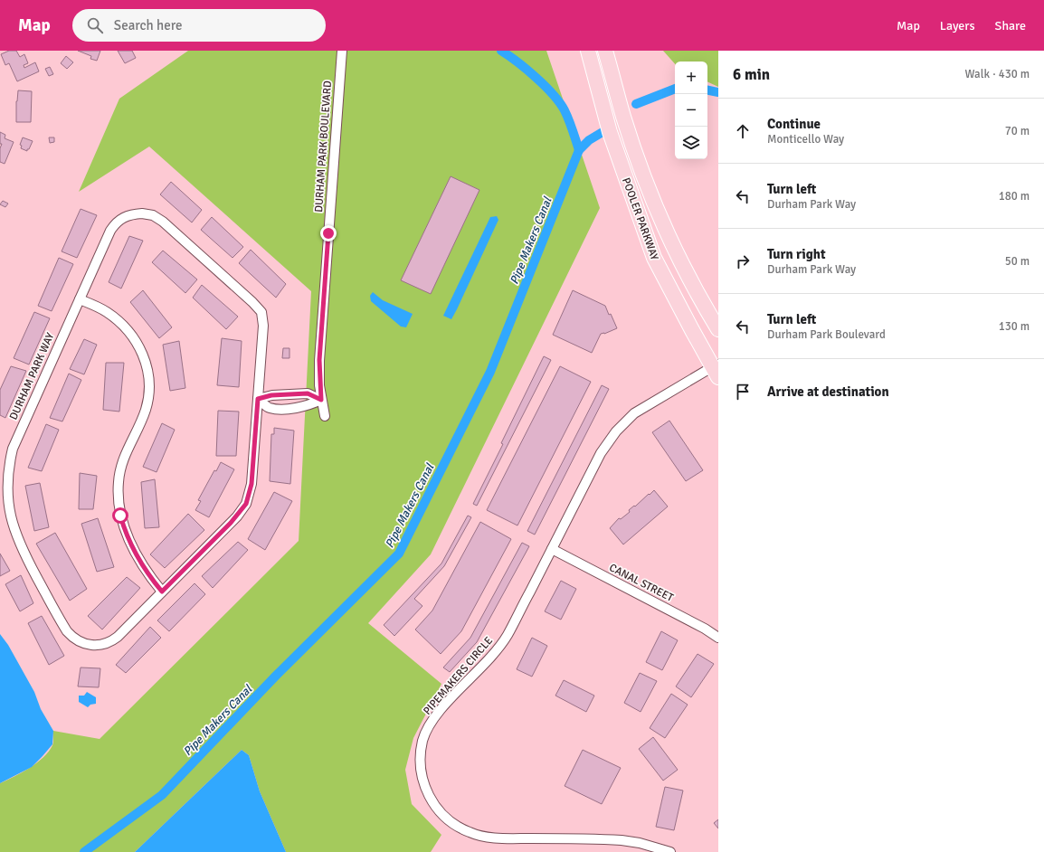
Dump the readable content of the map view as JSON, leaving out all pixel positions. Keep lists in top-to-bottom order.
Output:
{
  "streets": {
    "main road": ["POOLER PARKWAY"],
    "street": [
      "DURHAM PARK BOULEVARD",
      "DURHAM PARK WAY",
      "CANAL STREET",
      "PIPEMAKERS CIRCLE"
    ]
  },
  "crossings": [
    ["POOLER PARKWAY", "PIPEMAKERS CIRCLE"],
    ["CANAL STREET", "PIPEMAKERS CIRCLE"]
  ],
  "water": ["Pipe Makers Canal"],
  "page": {
    "header": "Map",
    "search": "Search here",
    "nav": ["Map", "Layers", "Share"],
    "heading": ["6 min", "Walk · 430 m"],
    "map_buttons": ["+", "−"],
    "list": [
      ["Continue", "Monticello Way", "70 m"],
      ["Turn left", "Durham Park Way", "180 m"],
      ["Turn right", "Durham Park Way", "50 m"],
      ["Turn left", "Durham Park Boulevard", "130 m"],
      "Arrive at destination"
    ]
  }
}
